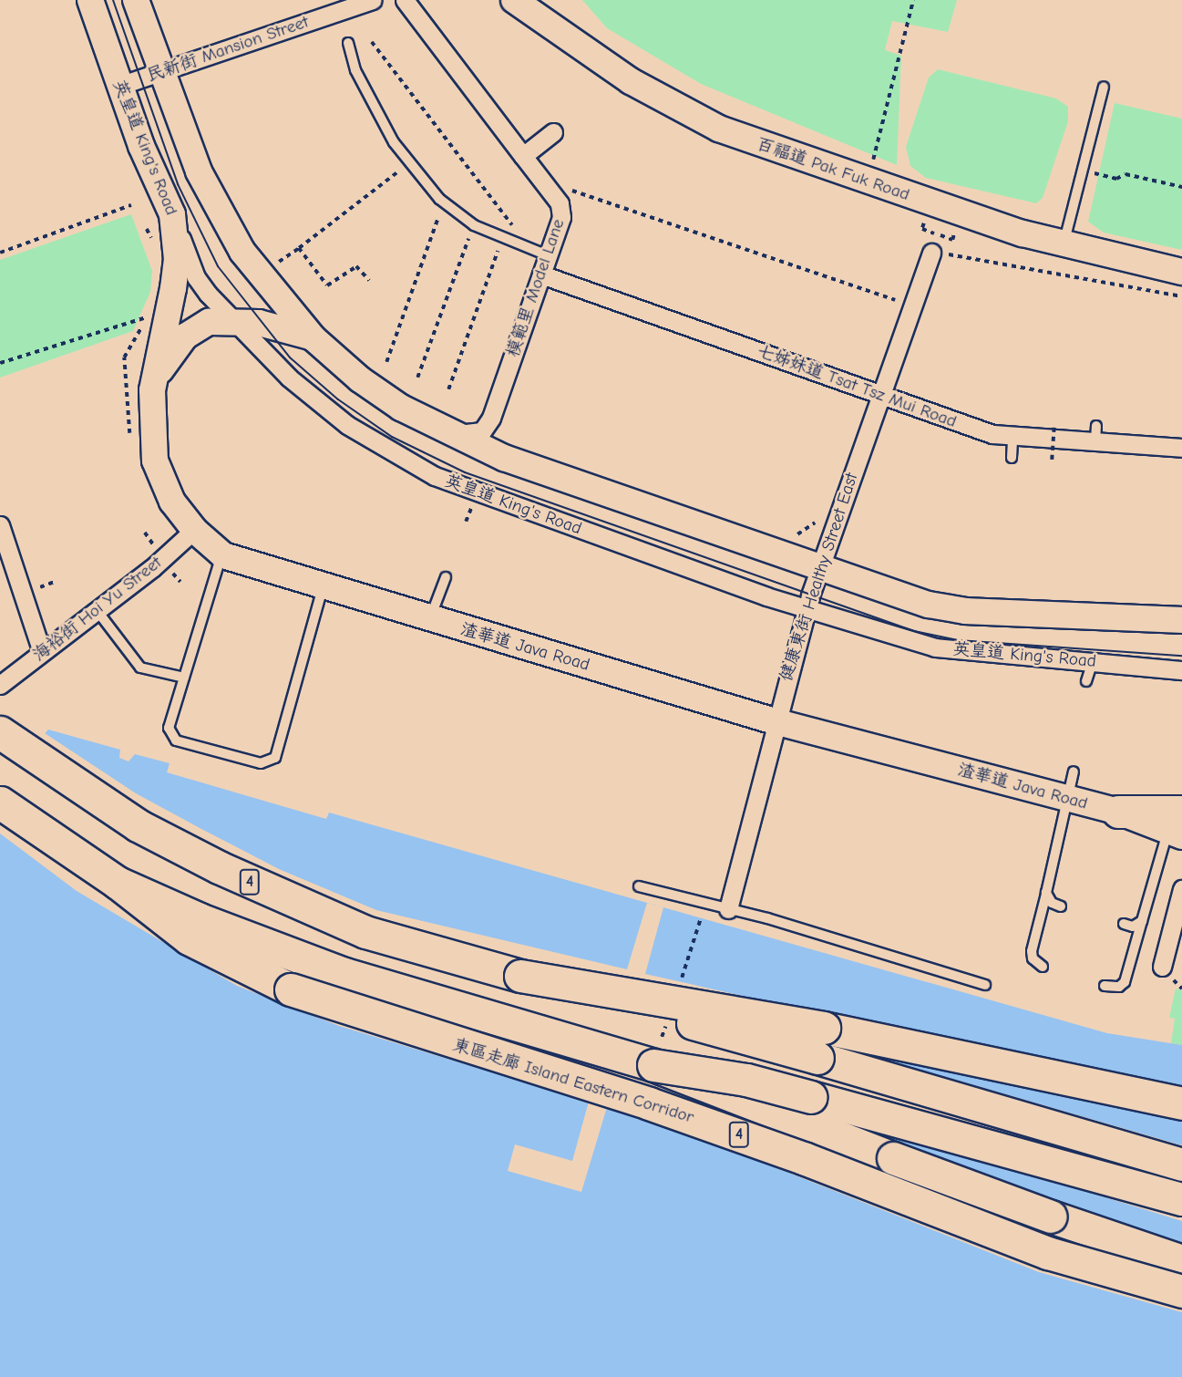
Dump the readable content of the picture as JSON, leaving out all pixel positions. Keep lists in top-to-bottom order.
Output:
{
  "streets": {
    "highway": ["4", "東區走廊 Island Eastern Corridor"],
    "main road": ["英皇道 King's Road", "百福道 Pak Fuk Road", "渣華道 Java Road"],
    "street": [
      "民新街 Mansion Street",
      "模範里 Model Lane",
      "七姊妹道 Tsat Tsz Mui Road",
      "健康東街 Healthy Street East",
      "海裕街 Hoi Yu Street"
    ]
  },
  "crossings": [
    ["民新街 Mansion Street", "英皇道 King's Road"],
    ["英皇道 King's Road", "健康東街 Healthy Street East"],
    ["英皇道 King's Road", "渣華道 Java Road"],
    ["模範里 Model Lane", "七姊妹道 Tsat Tsz Mui Road"],
    ["七姊妹道 Tsat Tsz Mui Road", "健康東街 Healthy Street East"],
    ["健康東街 Healthy Street East", "渣華道 Java Road"],
    ["海裕街 Hoi Yu Street", "渣華道 Java Road"],
    ["4", "東區走廊 Island Eastern Corridor"]
  ]
}
